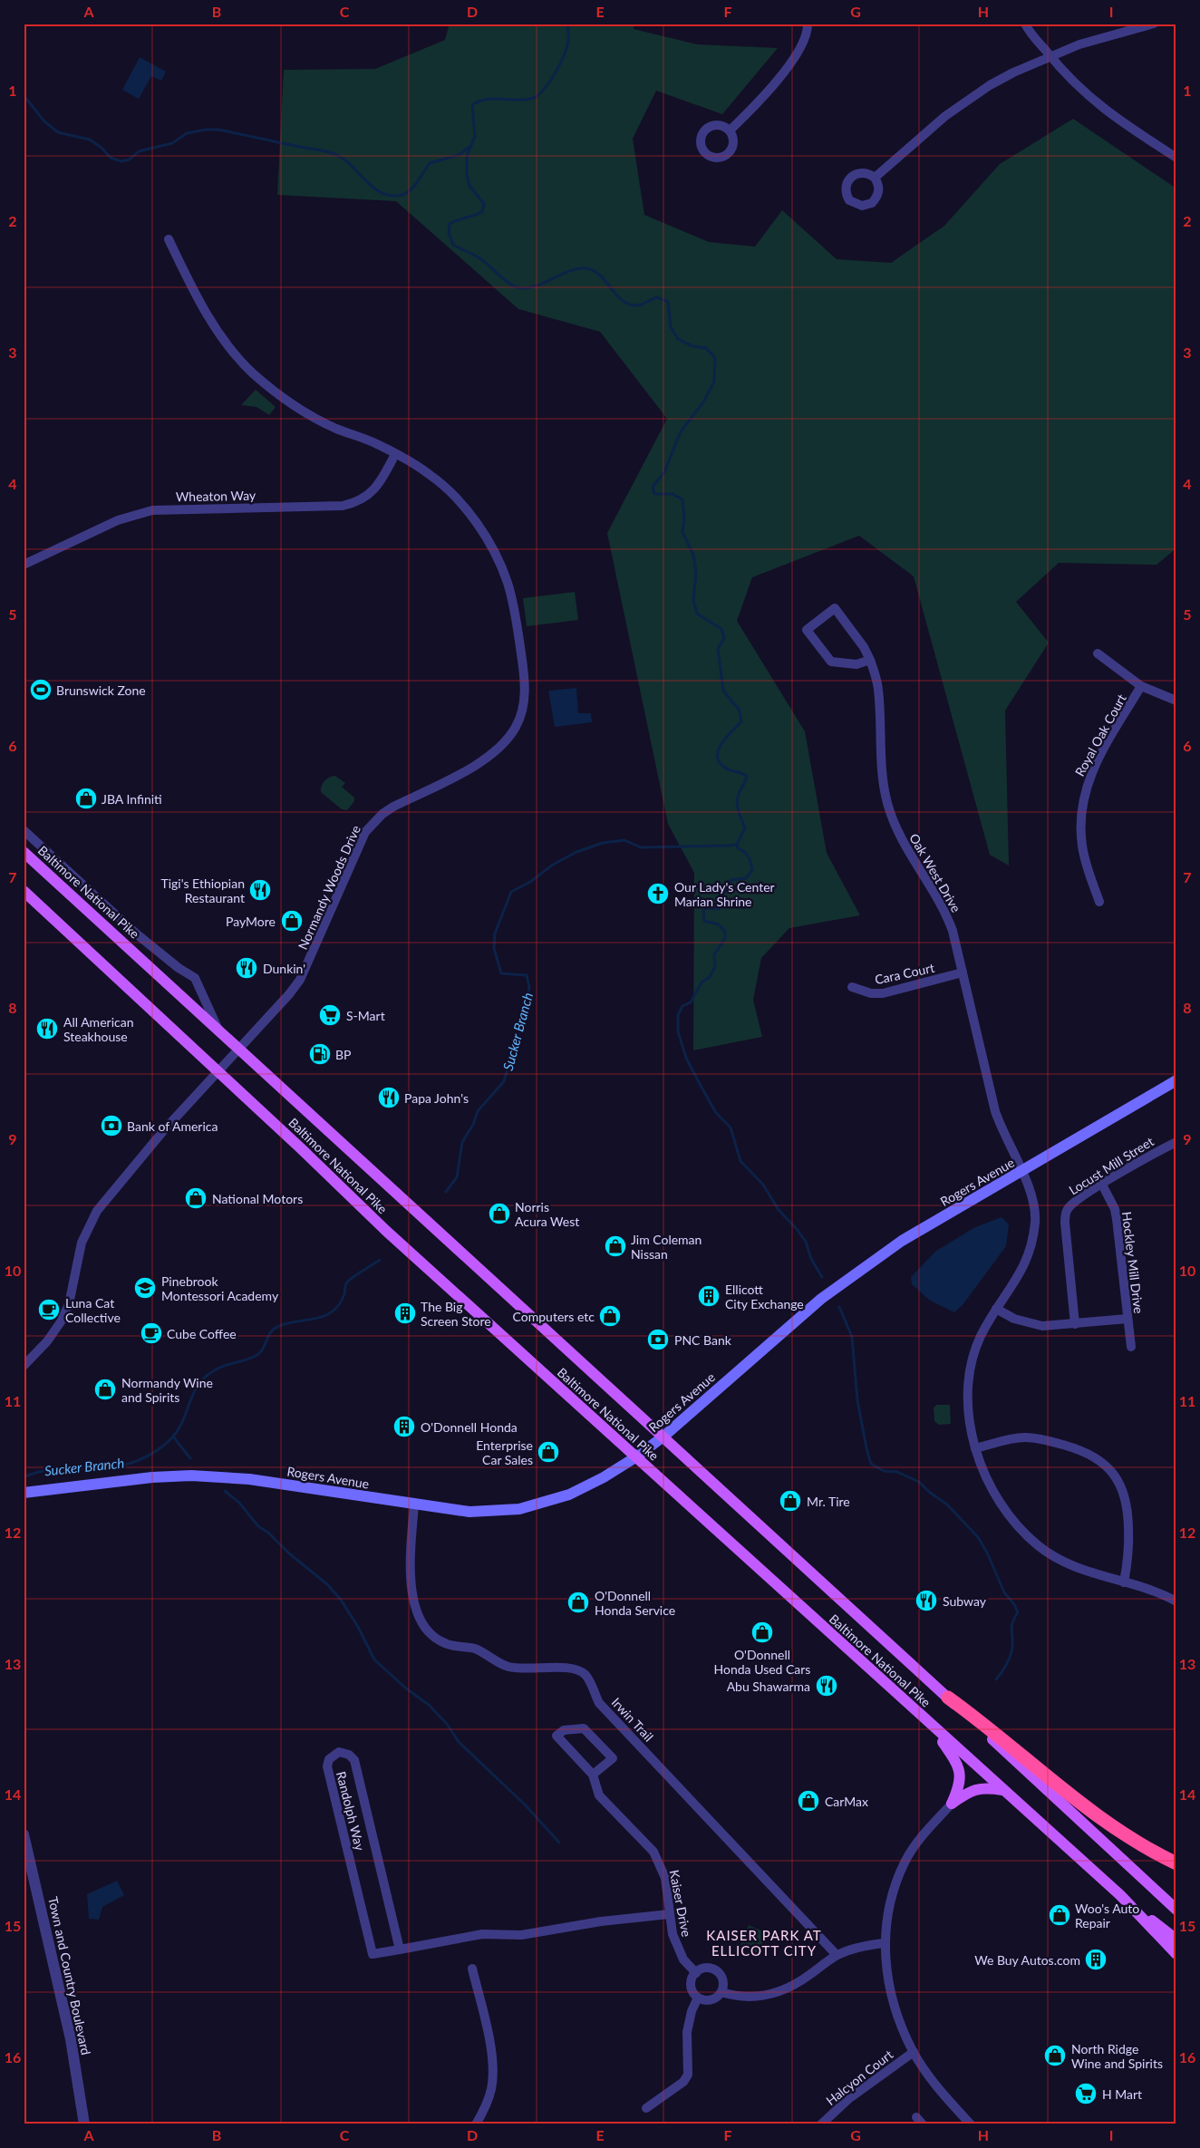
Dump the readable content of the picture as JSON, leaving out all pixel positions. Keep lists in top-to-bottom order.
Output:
{
  "streets": {
    "main road": ["Baltimore National Pike", "Rogers Avenue"],
    "street": [
      "Wheaton Way",
      "Royal Oak Court",
      "Oak West Drive",
      "Normandy Woods Drive",
      "Cara Court",
      "Locust Mill Street",
      "Hockley Mill Drive",
      "Irwin Trail",
      "Randolph Way",
      "Kaiser Drive",
      "Town and Country Boulevard",
      "Halcyon Court"
    ]
  },
  "crossings": [
    ["Wheaton Way", "Normandy Woods Drive"],
    ["Oak West Drive", "Cara Court"],
    ["Oak West Drive", "Rogers Avenue"],
    ["Normandy Woods Drive", "Baltimore National Pike"],
    ["Baltimore National Pike", "Rogers Avenue"],
    ["Locust Mill Street", "Hockley Mill Drive"],
    ["Rogers Avenue", "Irwin Trail"],
    ["Randolph Way", "Kaiser Drive"]
  ],
  "districts": ["KAISER PARK AT ELLICOTT CITY"],
  "water": ["Sucker Branch"],
  "places": {
    "sports": ["Brunswick Zone"],
    "shop": [
      "JBA Infiniti",
      "PayMore",
      "National Motors",
      "Norris Acura West",
      "Jim Coleman Nissan",
      "Computers etc",
      "Normandy Wine and Spirits",
      "Enterprise Car Sales",
      "Mr. Tire",
      "O'Donnell Honda Service",
      "O'Donnell Honda Used Cars",
      "CarMax",
      "Woo's Auto Repair",
      "North Ridge Wine and Spirits"
    ],
    "restaurant": [
      "Tigi's Ethiopian Restaurant",
      "Dunkin'",
      "All American Steakhouse",
      "Papa John's",
      "Subway",
      "Abu Shawarma"
    ],
    "church": ["Our Lady's Center Marian Shrine"],
    "supermarket": ["S-Mart", "H Mart"],
    "fuel station": ["BP"],
    "bank": ["Bank of America", "PNC Bank"],
    "school or university": ["Pinebrook Montessori Academy"],
    "building": [
      "Ellicott City Exchange",
      "The Big Screen Store",
      "O'Donnell Honda",
      "We Buy Autos.com"
    ],
    "cafe": ["Luna Cat Collective", "Cube Coffee"]
  },
  "grid": {
    "columns": [
      "A",
      "B",
      "C",
      "D",
      "E",
      "F",
      "G",
      "H",
      "I"
    ],
    "rows": [
      "1",
      "2",
      "3",
      "4",
      "5",
      "6",
      "7",
      "8",
      "9",
      "10",
      "11",
      "12",
      "13",
      "14",
      "15",
      "16"
    ]
  }
}
